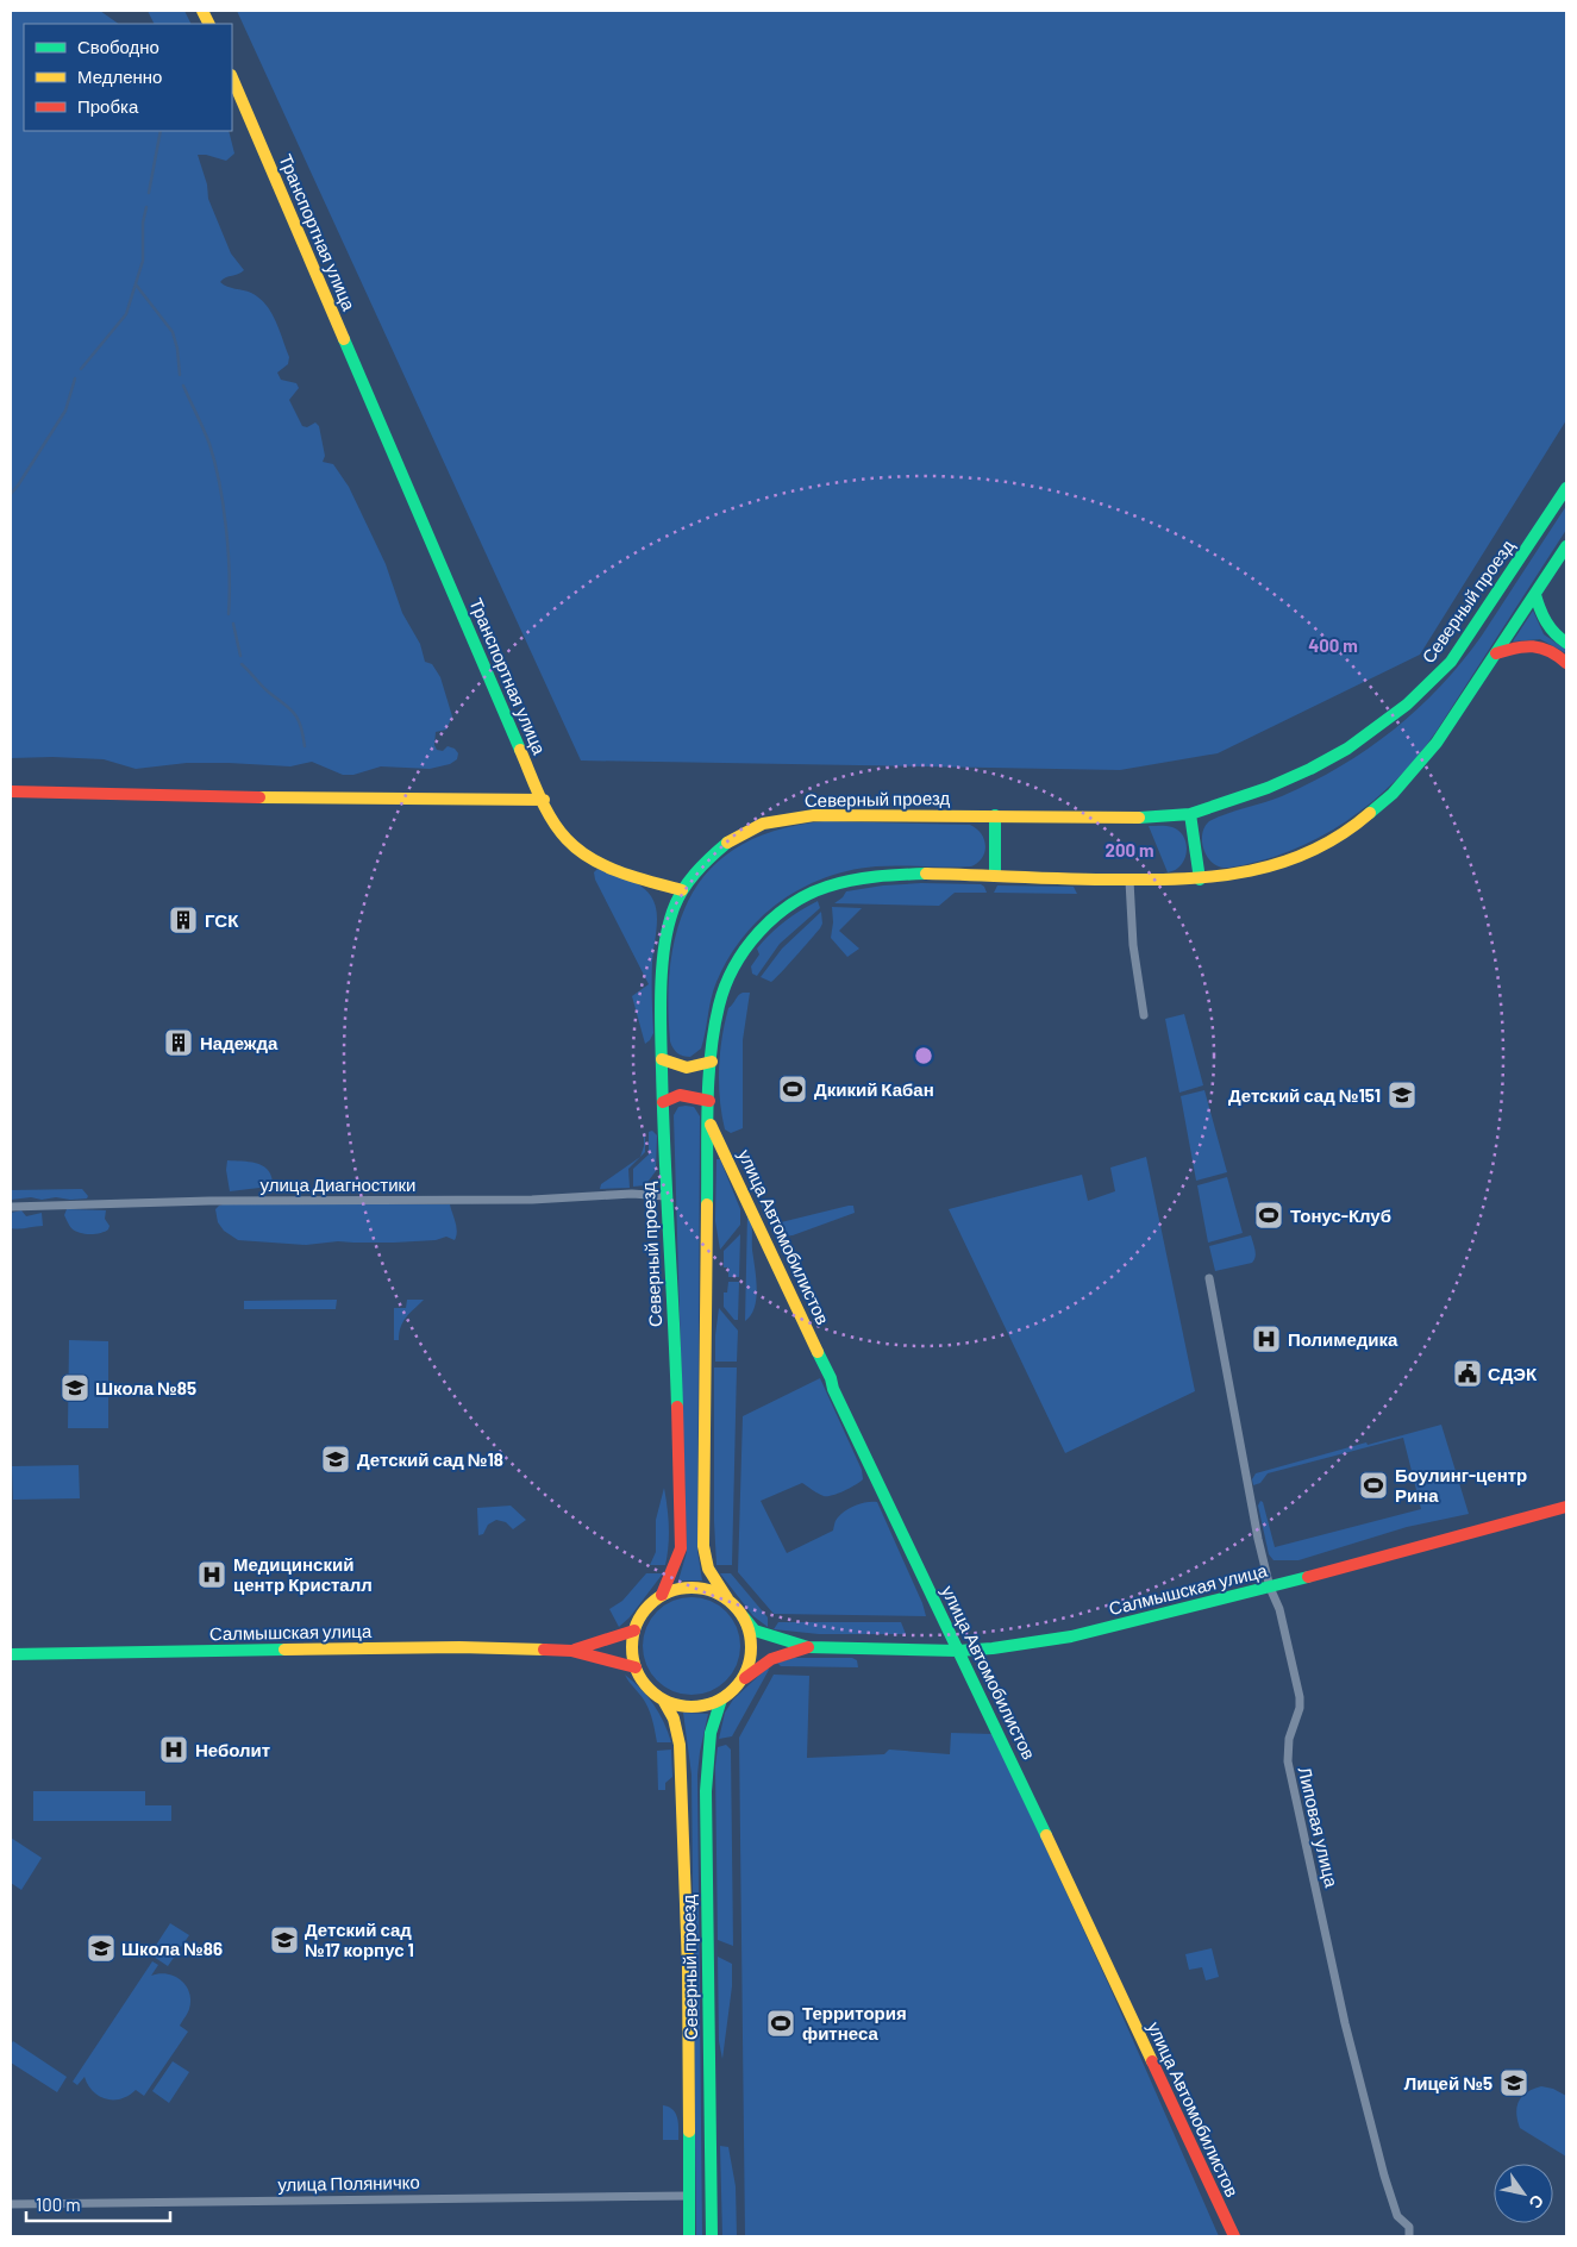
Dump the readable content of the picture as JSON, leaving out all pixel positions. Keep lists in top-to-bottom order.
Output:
{
  "streets": {
    "main road": [
      "Транспортная улица",
      "Северный проезд",
      "улица Автомобилистов",
      "Салмышская улица"
    ],
    "street": ["улица Диагностики", "Липовая улица", "улица Поляничко"]
  },
  "crossings": [
    ["Северный проезд", "улица Диагностики"],
    ["Северный проезд", "улица Поляничко"],
    ["улица Автомобилистов", "Салмышская улица"],
    ["Салмышская улица", "Липовая улица"]
  ],
  "places": {
    "building": ["ГСК", "Надежда"],
    "sports": [
      "Дкикий Кабан",
      "Тонус-Клуб",
      "Боулинг-центр Рина",
      "Территория фитнеса"
    ],
    "school or university": [
      "Детский сад №151",
      "Школа №85",
      "Детский сад №18",
      "Детский сад №17 корпус 1",
      "Школа №86",
      "Лицей №5"
    ],
    "hospital": ["Полимедика", "Медицинский центр Кристалл", "Неболит"],
    "public building": ["СДЭК"]
  },
  "legend": ["Свободно", "Медленно", "Пробка"],
  "scale_bar": "100 m",
  "north": "bottom right",
  "rings": ["400 m", "200 m"]
}
